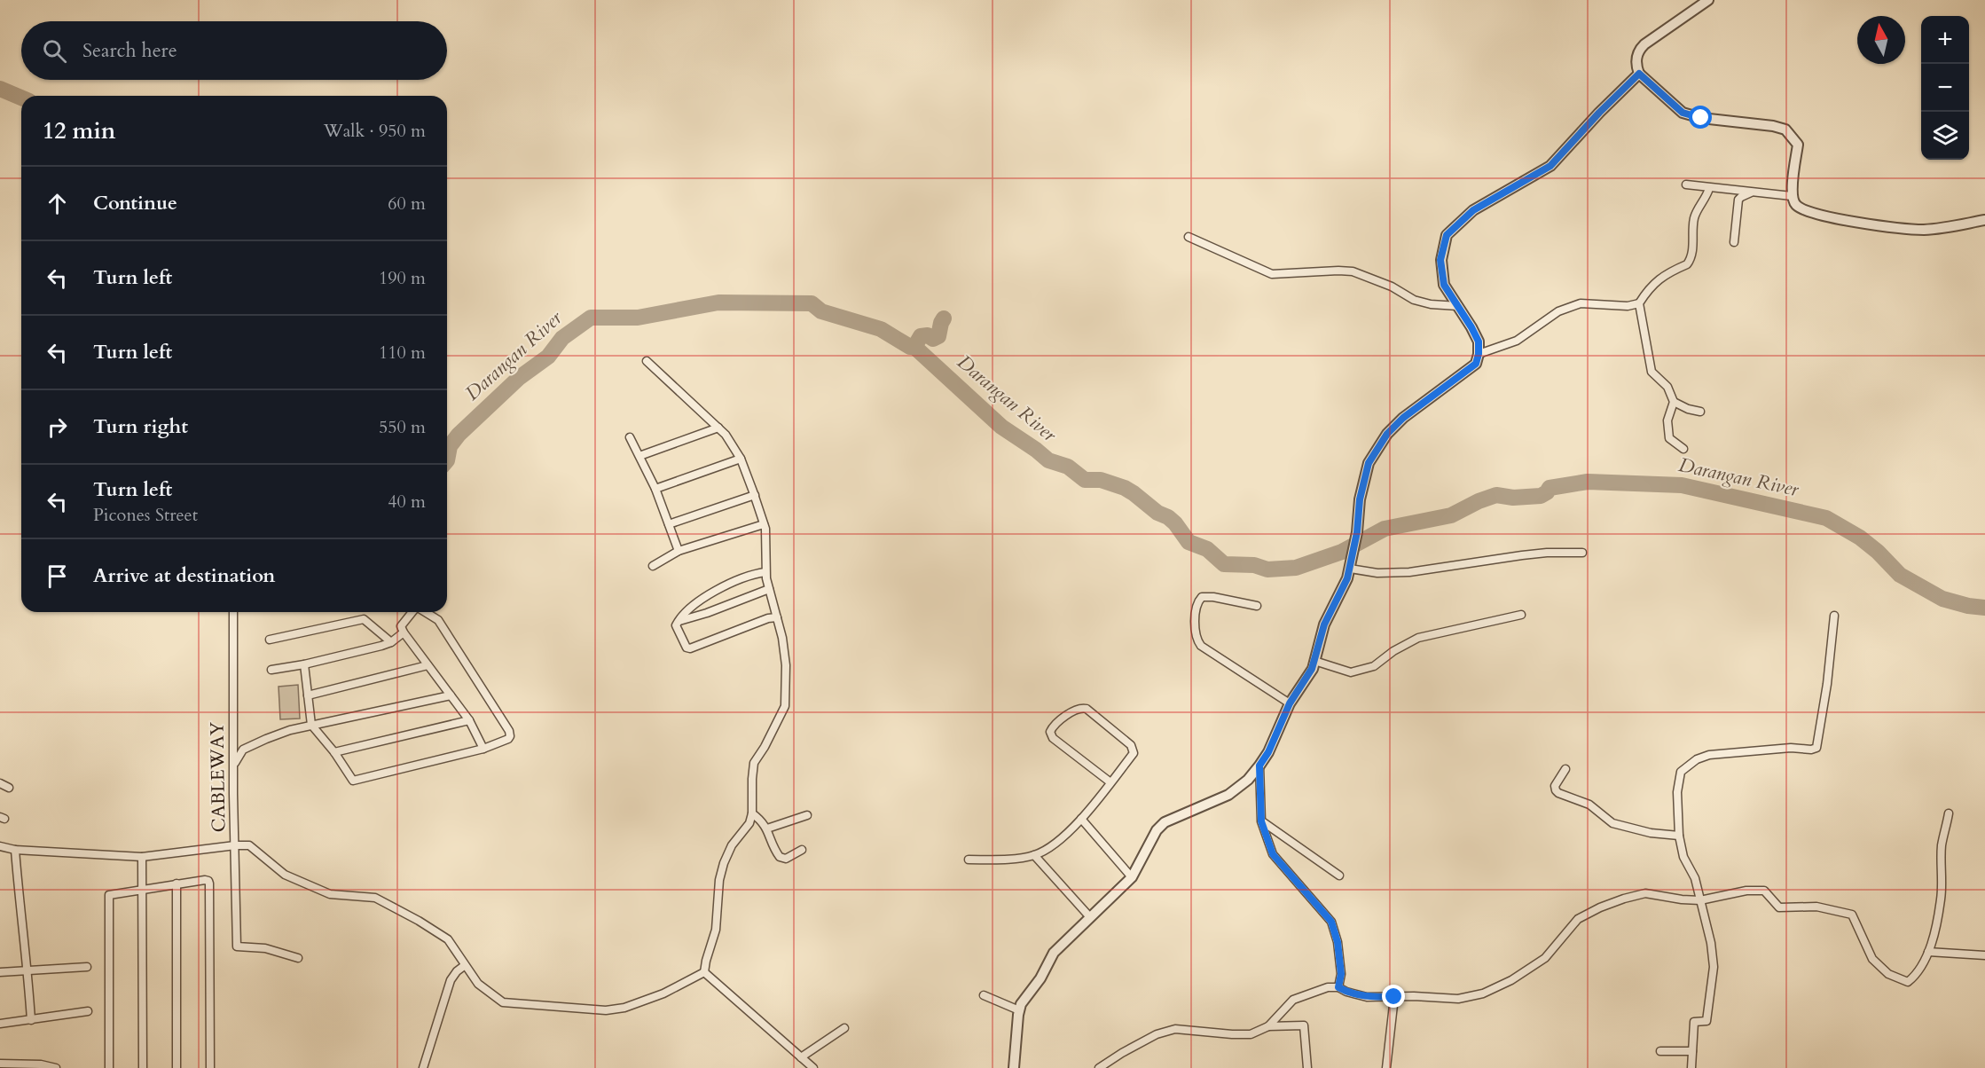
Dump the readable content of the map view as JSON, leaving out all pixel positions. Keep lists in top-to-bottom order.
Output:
{
  "streets": {
    "street": ["CABLEWAY"]
  },
  "water": ["Darangan River"],
  "north": "top",
  "page": {
    "map_buttons": ["+", "−"],
    "search": "Search here",
    "heading": ["12 min", "Walk · 950 m"],
    "list": [
      ["Continue", "60 m"],
      ["Turn left", "190 m"],
      ["Turn left", "110 m"],
      ["Turn right", "550 m"],
      ["Turn left", "Picones Street", "40 m"],
      "Arrive at destination"
    ]
  }
}
